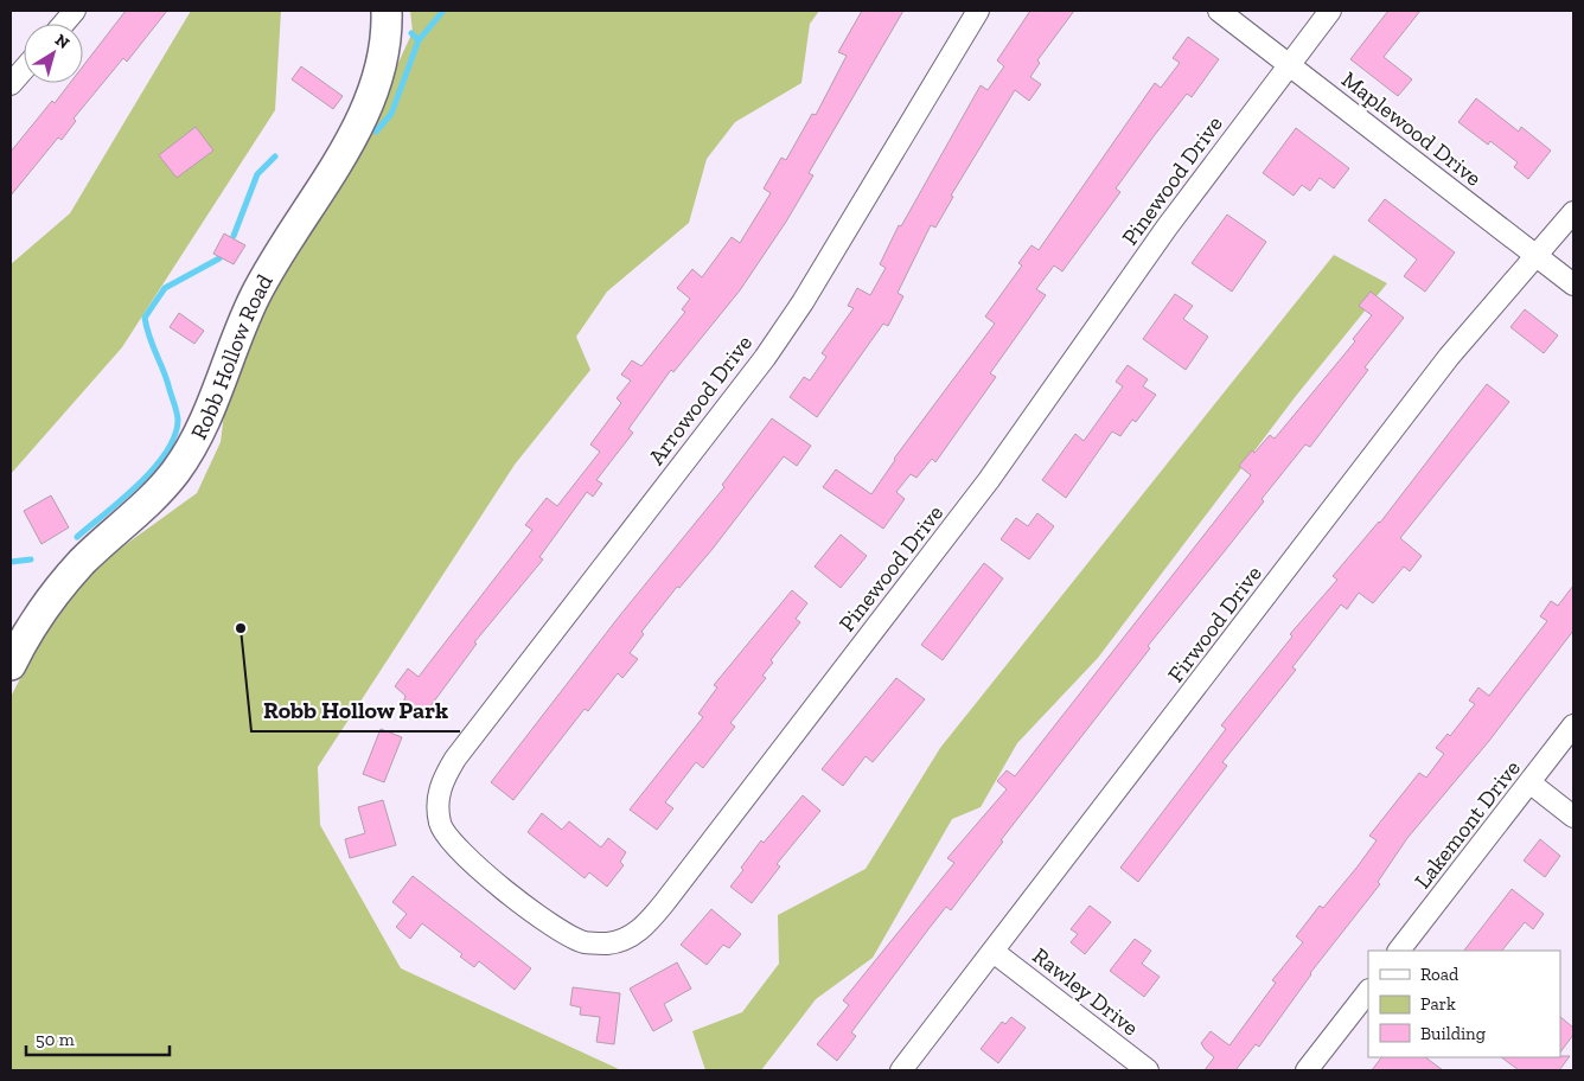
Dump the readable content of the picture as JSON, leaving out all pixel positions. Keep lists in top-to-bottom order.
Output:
{
  "streets": {
    "street": [
      "Maplewood Drive",
      "Pinewood Drive",
      "Robb Hollow Road",
      "Arrowood Drive",
      "Firwood Drive",
      "Lakemont Drive",
      "Rawley Drive"
    ]
  },
  "crossings": [
    ["Maplewood Drive", "Pinewood Drive"],
    ["Maplewood Drive", "Firwood Drive"],
    ["Pinewood Drive", "Arrowood Drive"],
    ["Firwood Drive", "Rawley Drive"]
  ],
  "places": ["Robb Hollow Park"],
  "legend": ["Road", "Park", "Building"],
  "scale_bar": "50 m",
  "north": "top right"
}
